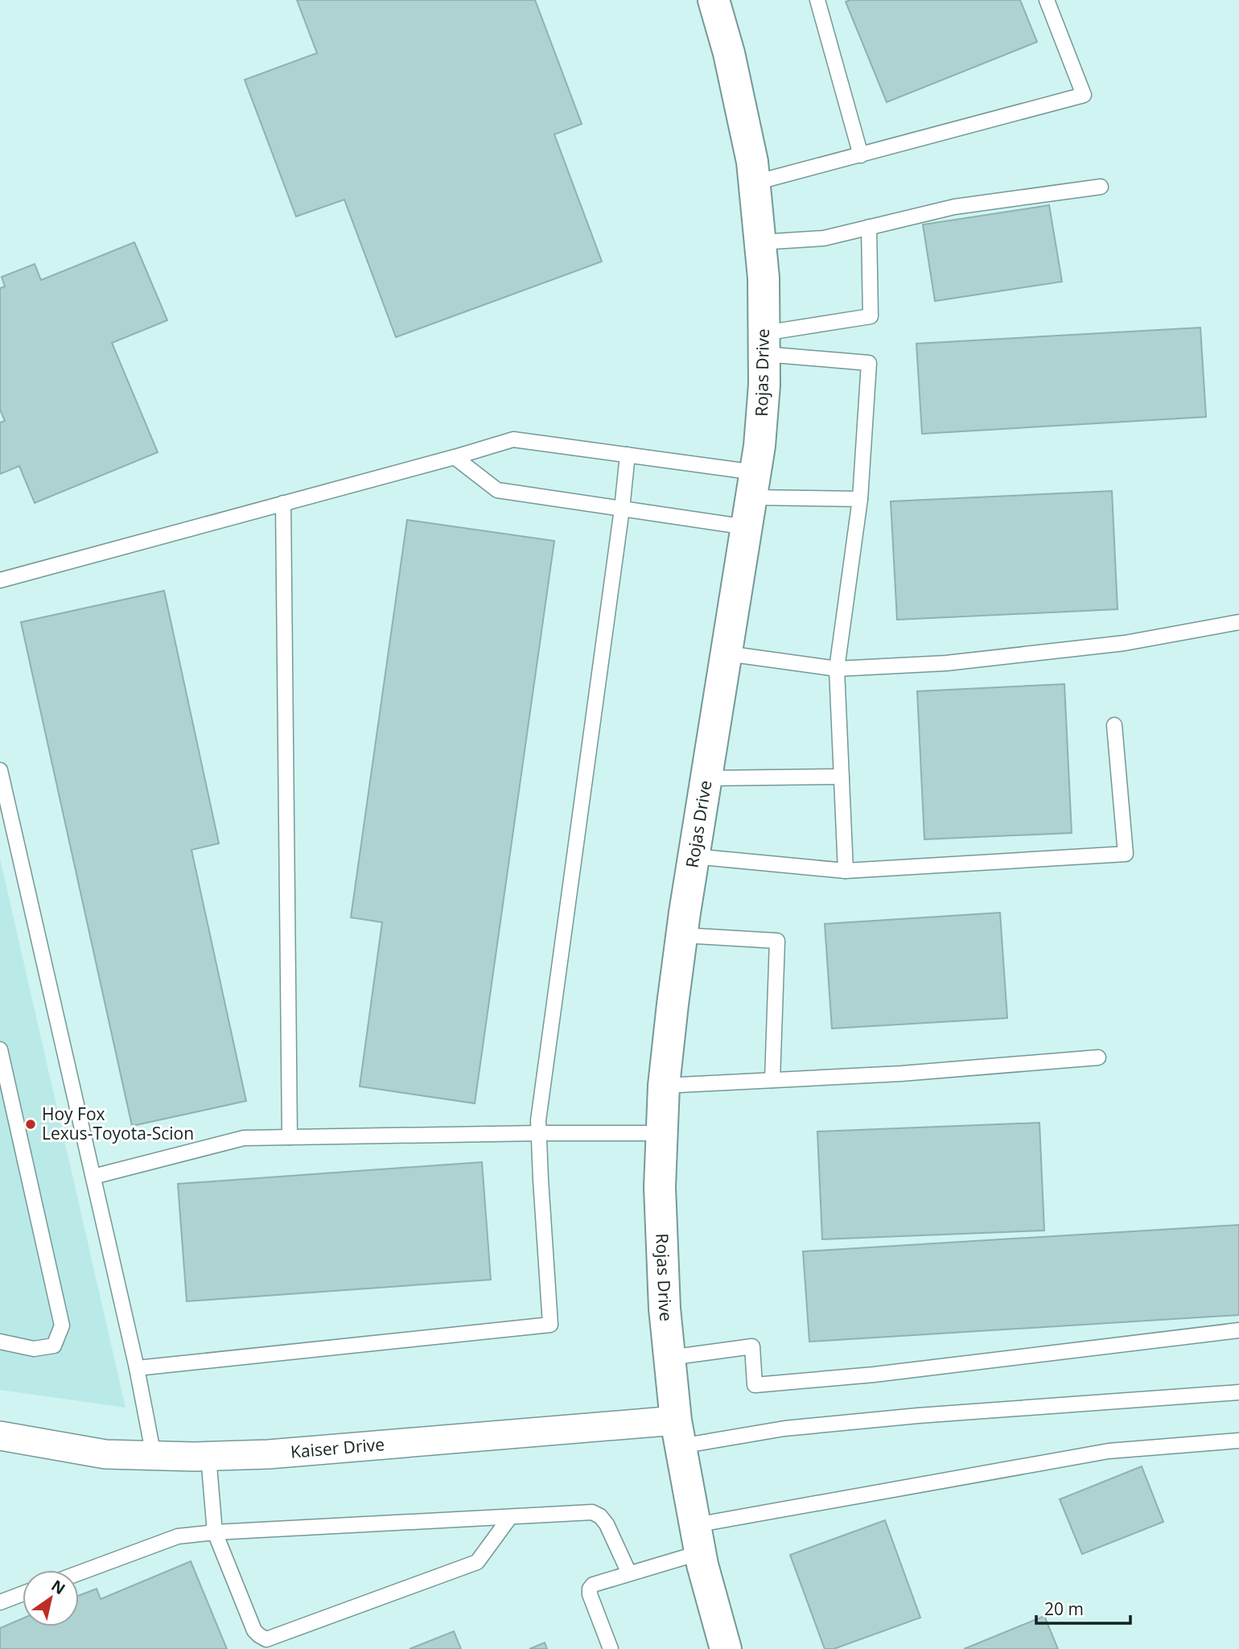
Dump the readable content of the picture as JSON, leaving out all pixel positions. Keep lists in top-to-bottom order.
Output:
{
  "streets": {
    "street": ["Rojas Drive", "Kaiser Drive"]
  },
  "crossings": [
    ["Rojas Drive", "Kaiser Drive"]
  ],
  "places": ["Hoy Fox Lexus-Toyota-Scion"],
  "scale_bar": "20 m",
  "north": "top right"
}
